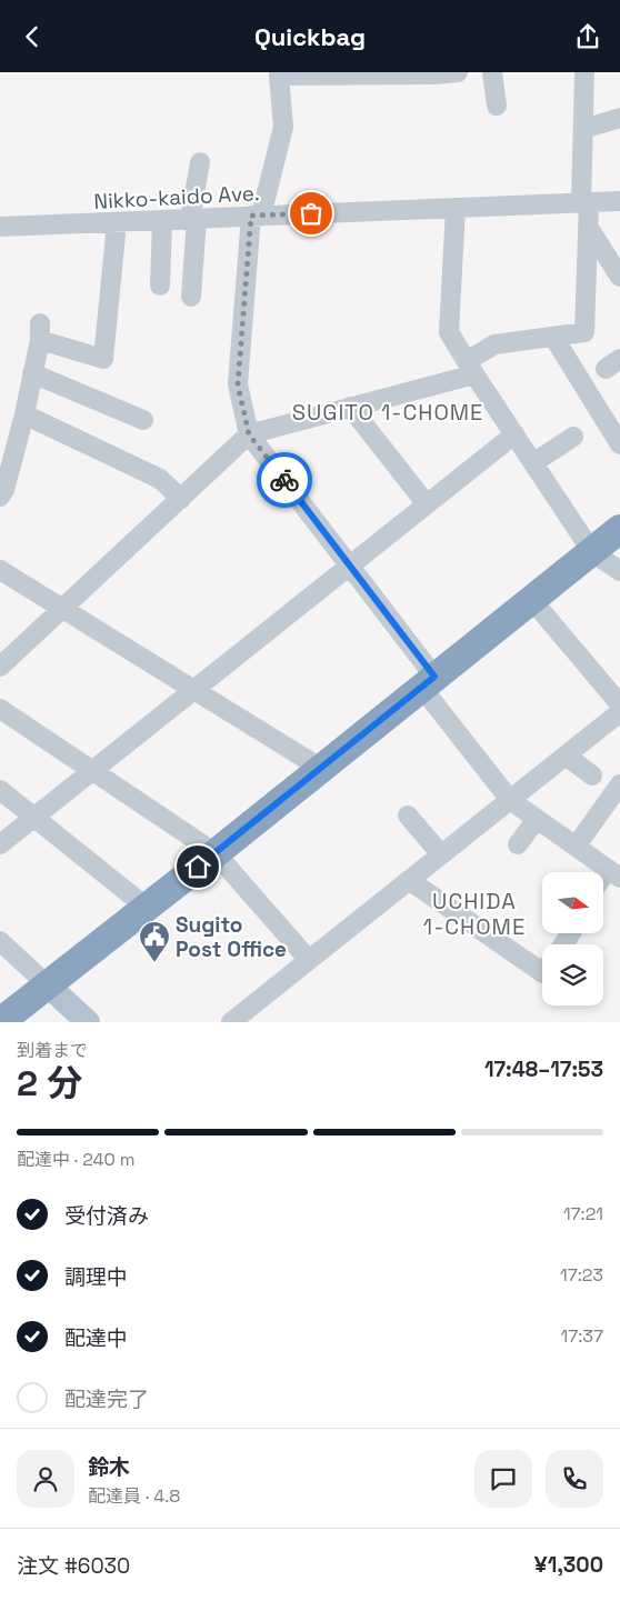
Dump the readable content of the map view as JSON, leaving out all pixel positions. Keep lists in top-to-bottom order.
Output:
{
  "streets": {
    "street": ["Nikko-kaido Ave."]
  },
  "districts": ["SUGITO 1-CHOME", "UCHIDA 1-CHOME"],
  "places": {
    "public building": ["Sugito Post Office"]
  },
  "north": "right",
  "page": {
    "header": "Quickbag",
    "heading": ["2 分", "到着まで", "17:48–17:53"],
    "panel": [
      "鈴木",
      "配達員 · 4.8",
      "注文 #6030",
      "¥1,300"
    ],
    "bar": "配達中 · 240 m",
    "list": [
      ["受付済み", "17:21"],
      ["調理中", "17:23"],
      ["配達中", "17:37"],
      "配達完了"
    ]
  }
}
